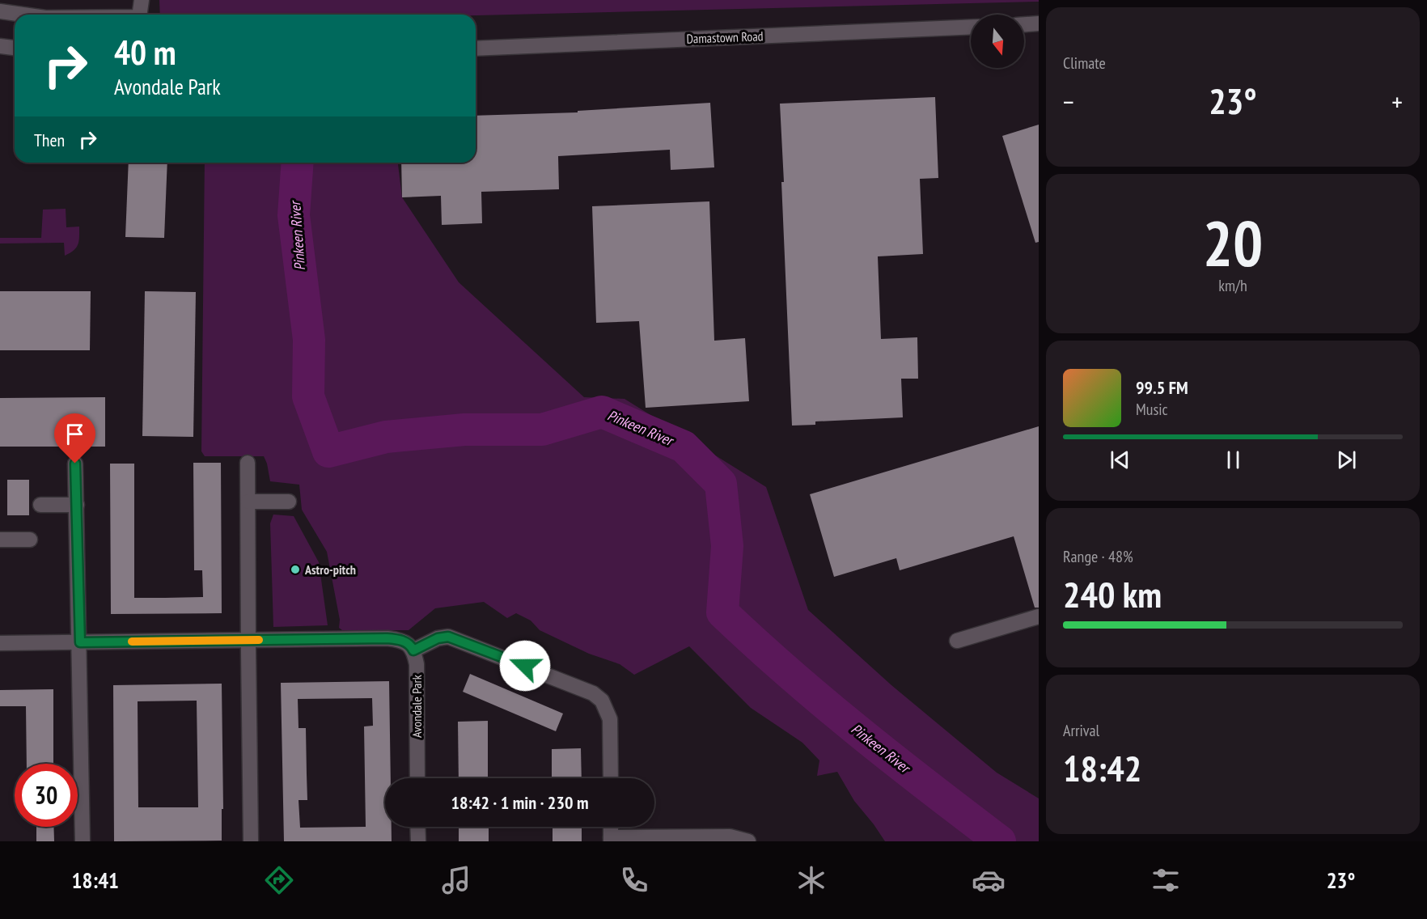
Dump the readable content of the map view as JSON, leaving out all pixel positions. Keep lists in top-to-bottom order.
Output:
{
  "streets": {
    "street": ["Damastown Road", "Avondale Park"]
  },
  "water": ["Pinkeen River"],
  "places": ["Astro-pitch"],
  "north": "bottom",
  "page": {
    "tile": [
      "Climate",
      ["20", "km/h"],
      ["Range · 48%", "240 km"],
      ["Arrival", "18:42"]
    ],
    "turn": ["40 m", "Avondale Park"],
    "heat": ["−", "23°", "+"],
    "then": "Then",
    "song": ["99.5 FM", "Music"],
    "limit": "30",
    "trip": "18:42 · 1 min · 230 m",
    "tabs": ["18:41", "23°"]
  }
}
